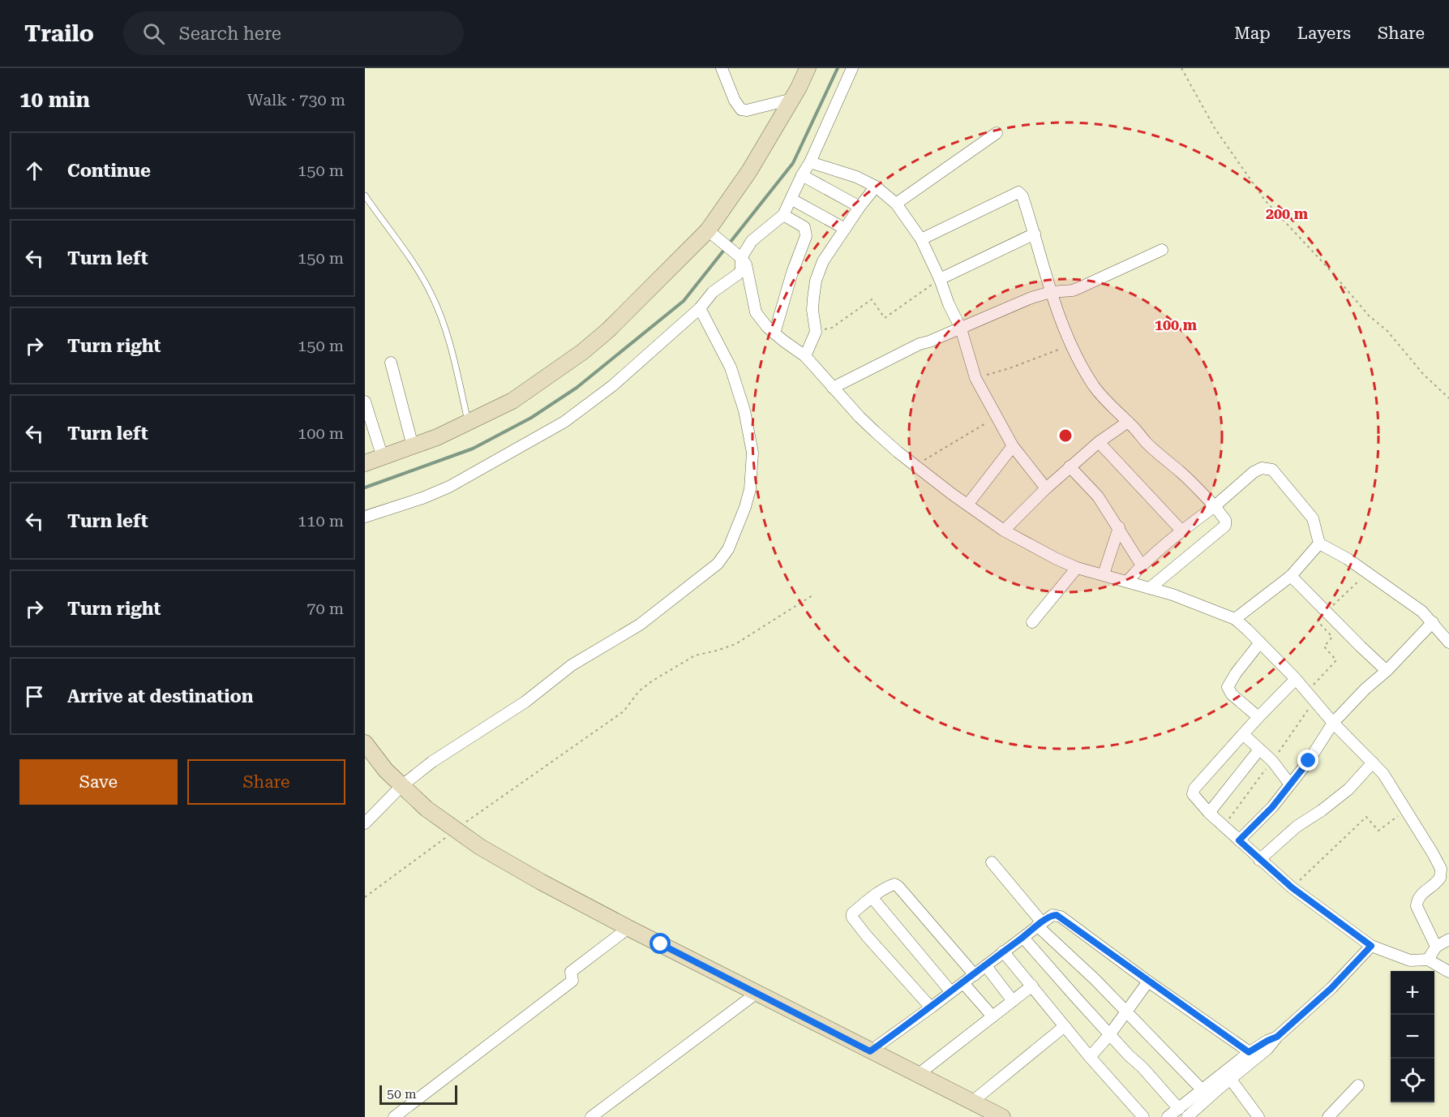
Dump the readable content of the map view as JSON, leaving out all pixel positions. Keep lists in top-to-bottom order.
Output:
{
  "scale_bar": "50 m",
  "page": {
    "header": "Trailo",
    "search": "Search here",
    "nav": ["Map", "Layers", "Share"],
    "heading": ["10 min", "Walk · 730 m"],
    "list": [
      ["Continue", "150 m"],
      ["Turn left", "150 m"],
      ["Turn right", "150 m"],
      ["Turn left", "100 m"],
      ["Turn left", "110 m"],
      ["Turn right", "70 m"],
      "Arrive at destination"
    ],
    "buttons": ["Save", "Share"],
    "map_buttons": ["+", "−"],
    "scale": "50 m"
  },
  "rings": ["200 m", "100 m"]
}
